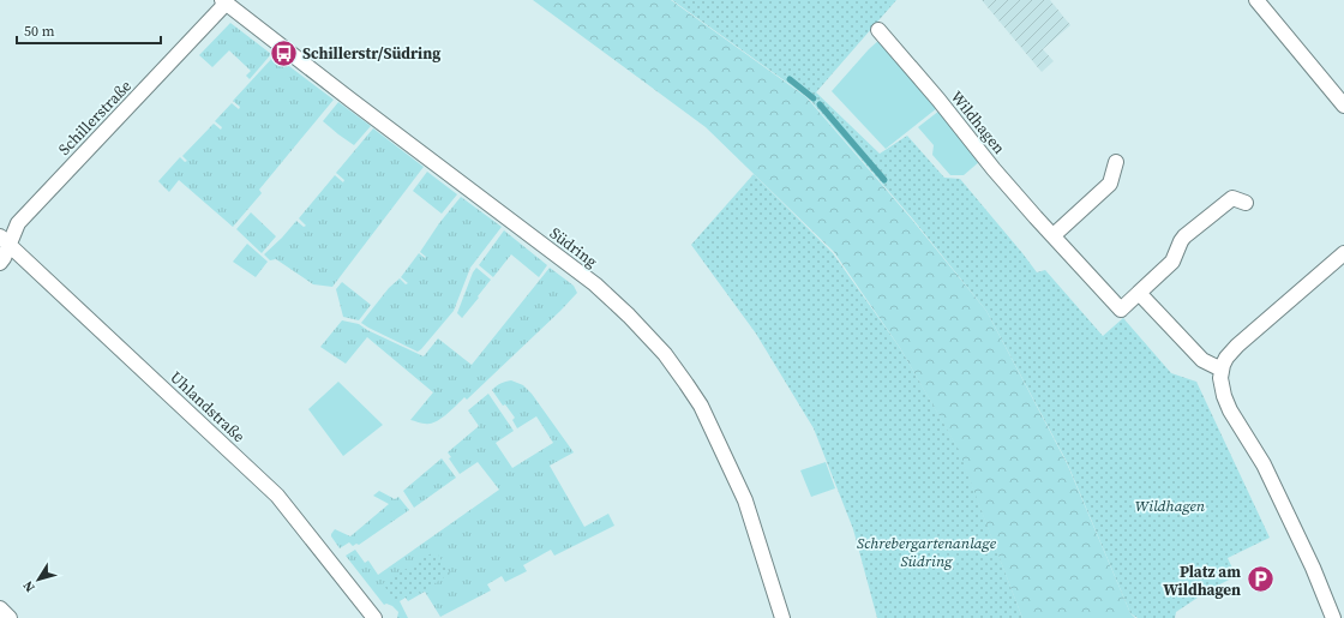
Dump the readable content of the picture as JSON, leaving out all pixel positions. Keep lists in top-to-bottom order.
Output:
{
  "streets": {
    "street": [
      "Schillerstraße",
      "Wildhagen",
      "Südring",
      "Uhlandstraße"
    ]
  },
  "crossings": [
    ["Schillerstraße", "Südring"],
    ["Schillerstraße", "Uhlandstraße"]
  ],
  "parks": ["Wildhagen", "Schrebergartenanlage Südring"],
  "places": {
    "bus stop": ["Schillerstr/Südring"],
    "parking": ["Platz am Wildhagen"]
  },
  "scale_bar": "50 m",
  "north": "bottom left"
}
